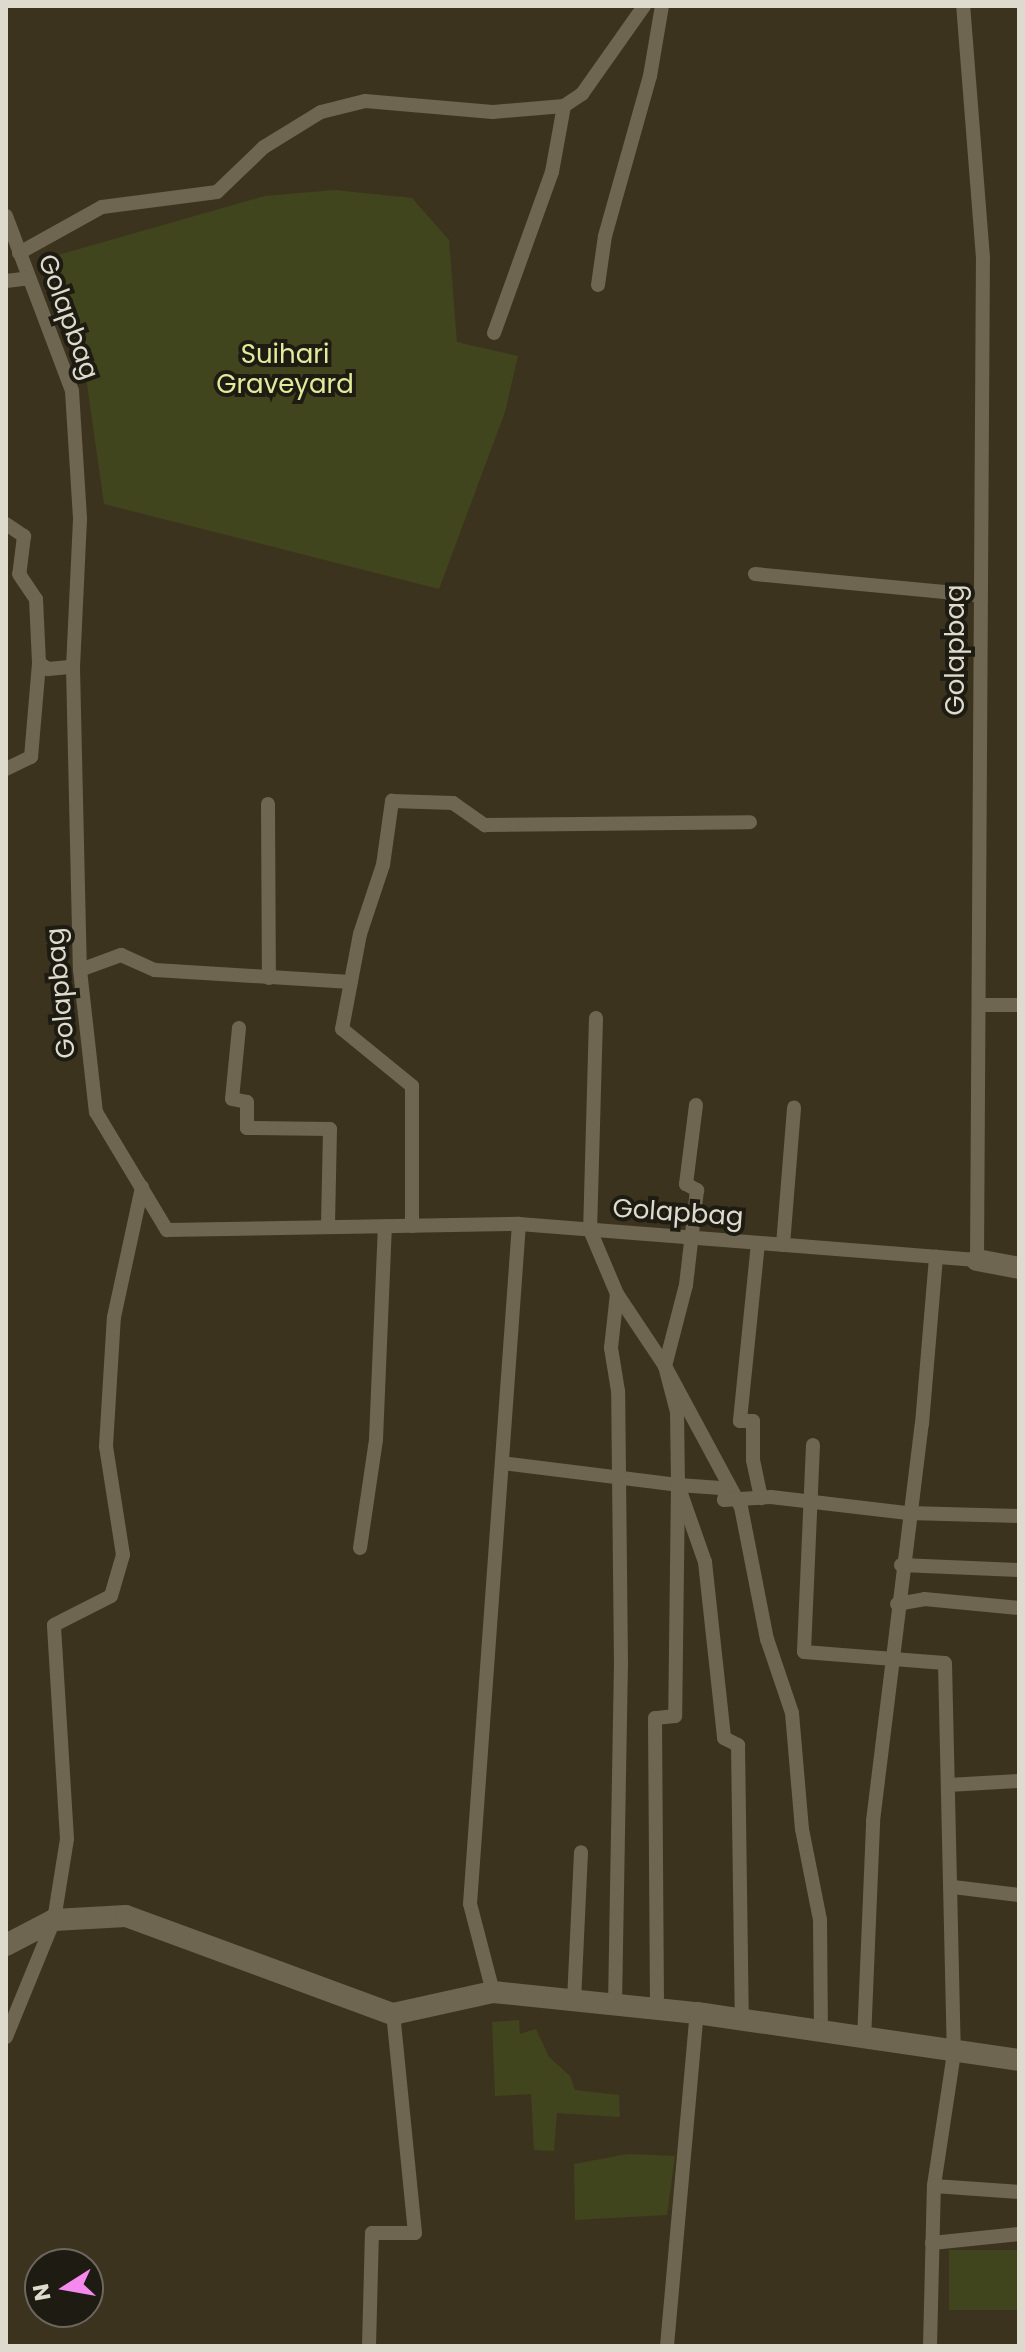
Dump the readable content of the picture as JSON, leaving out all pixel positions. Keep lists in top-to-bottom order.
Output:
{
  "streets": {
    "street": ["Golapbag"]
  },
  "parks": ["Suihari Graveyard"],
  "north": "left"
}
